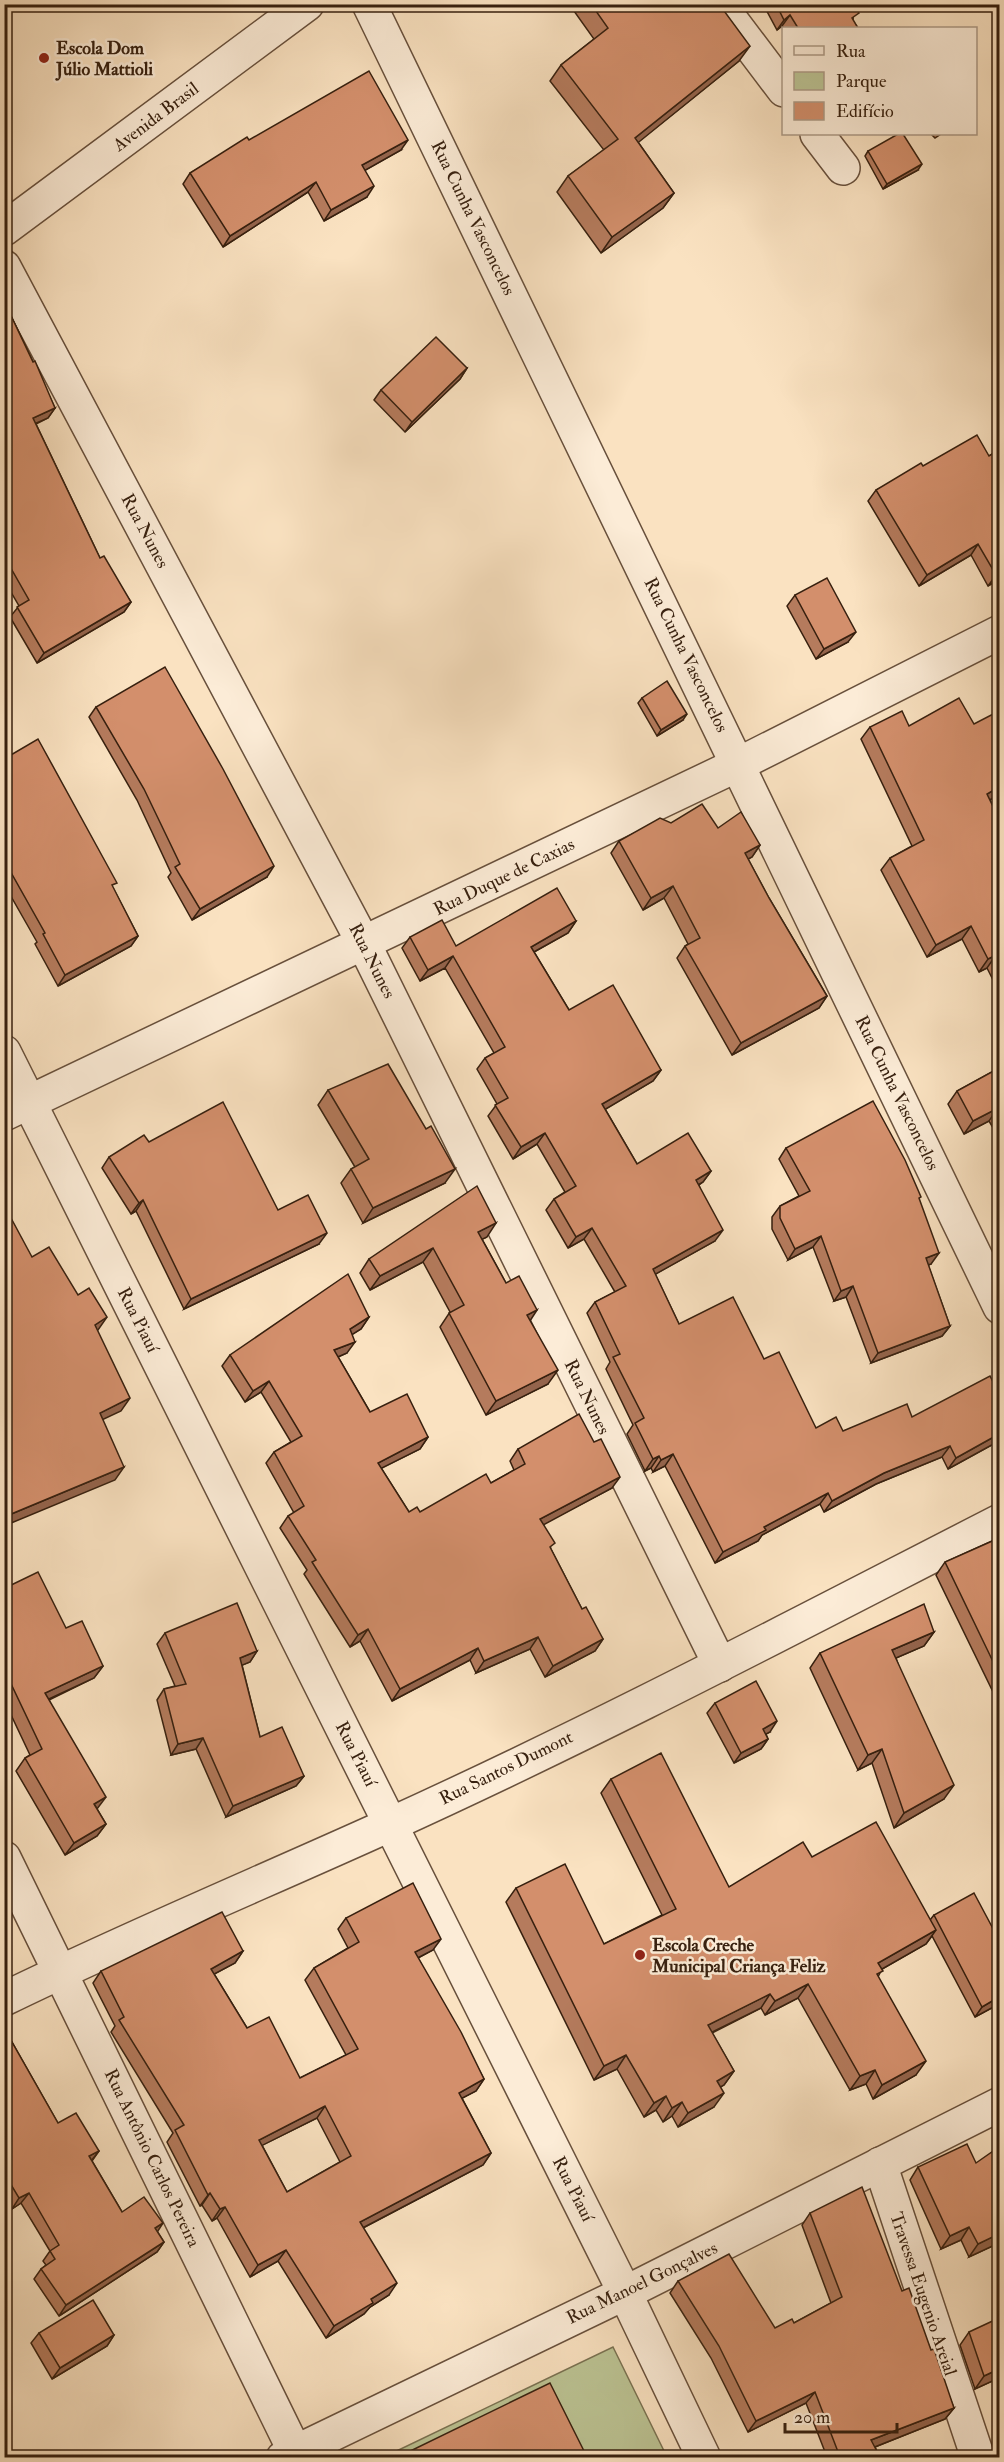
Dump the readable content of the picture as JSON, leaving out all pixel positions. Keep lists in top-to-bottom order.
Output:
{
  "streets": {
    "street": [
      "Avenida Brasil",
      "Rua Cunha Vasconcelos",
      "Rua Nunes",
      "Rua Duque de Caxias",
      "Rua Piauí",
      "Rua Santos Dumont",
      "Rua Antônio Carlos Pereira",
      "Rua Manoel Gonçalves",
      "Travessa Eugenio Areial"
    ]
  },
  "crossings": [
    ["Rua Cunha Vasconcelos", "Rua Duque de Caxias"],
    ["Rua Nunes", "Rua Duque de Caxias"],
    ["Rua Nunes", "Rua Santos Dumont"],
    ["Rua Duque de Caxias", "Rua Piauí"],
    ["Rua Piauí", "Rua Santos Dumont"],
    ["Rua Piauí", "Rua Manoel Gonçalves"],
    ["Rua Santos Dumont", "Rua Antônio Carlos Pereira"],
    ["Rua Antônio Carlos Pereira", "Rua Manoel Gonçalves"],
    ["Rua Manoel Gonçalves", "Travessa Eugenio Areial"]
  ],
  "places": ["Escola Dom Júlio Mattioli", "Escola Creche Municipal Criança Feliz"],
  "legend": ["Rua", "Parque", "Edifício"],
  "scale_bar": "20 m"
}
